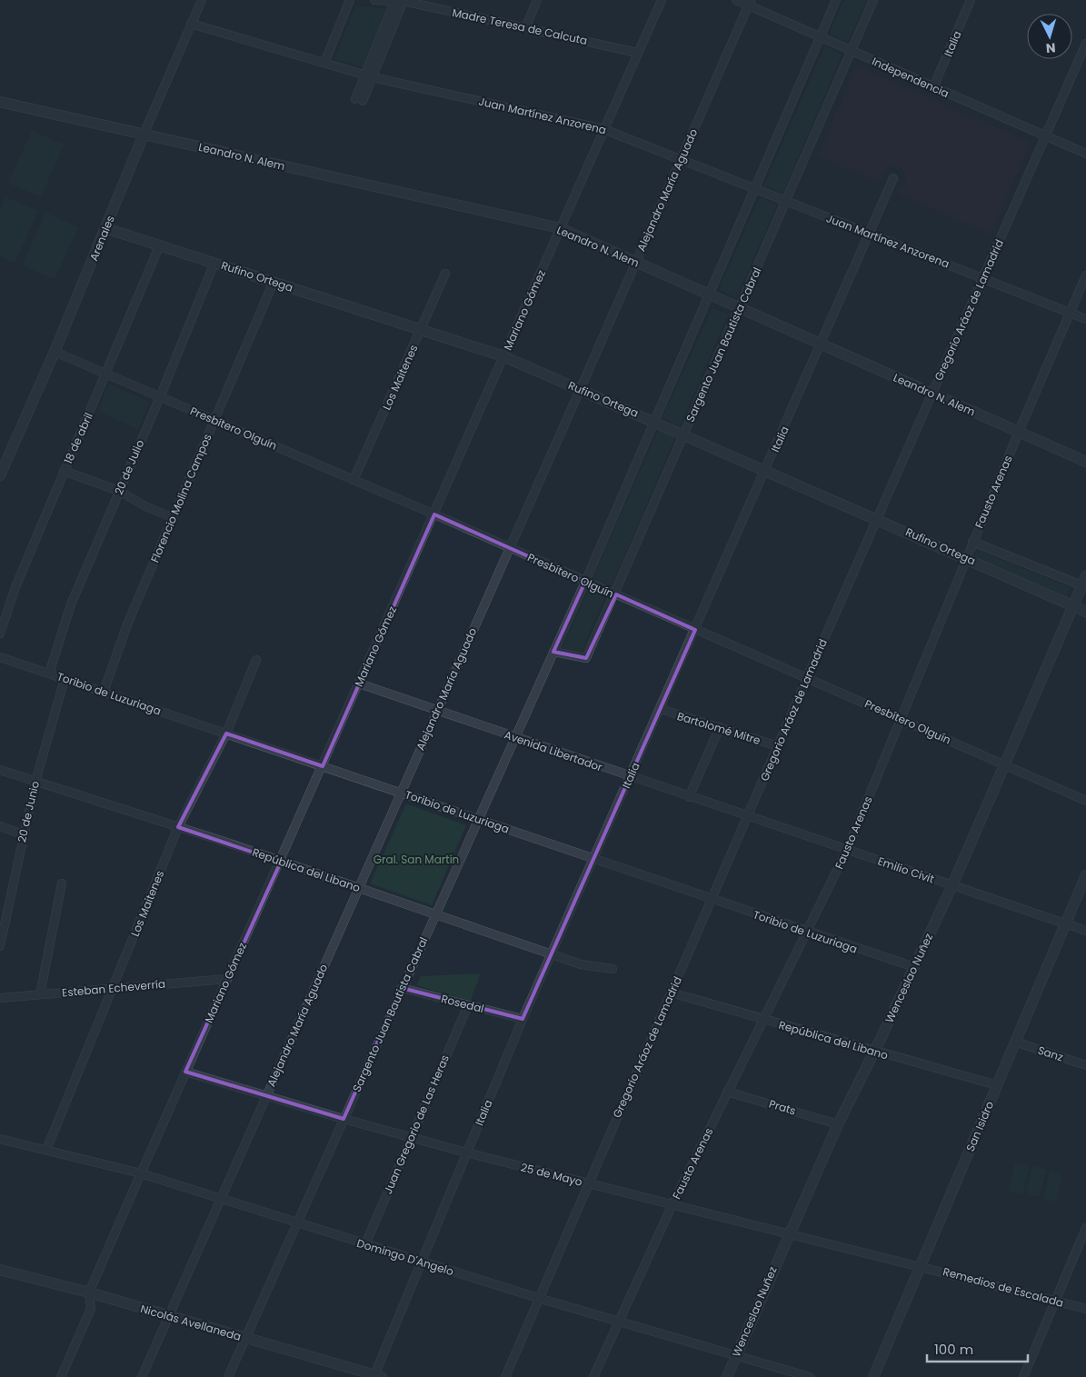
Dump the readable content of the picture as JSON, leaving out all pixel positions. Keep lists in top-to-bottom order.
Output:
{
  "streets": {
    "street": [
      "Madre Teresa de Calcuta",
      "Italia",
      "Independencia",
      "Juan Martínez Anzorena",
      "Leandro N. Alem",
      "Alejandro María Aguado",
      "Arenales",
      "Rufino Ortega",
      "Mariano Gómez",
      "Gregorio Aráoz de Lamadrid",
      "Sargento Juan Bautista Cabral",
      "Los Maitenes",
      "Presbítero Olguín",
      "18 de abril",
      "20 de Julio",
      "Fausto Arenas",
      "Florencio Molina Campos",
      "Toribio de Luzuriaga",
      "Bartolomé Mitre",
      "Avenida Libertador",
      "20 de Junio",
      "República del Libano",
      "Emilio Civit",
      "Wenceslao Nuñez",
      "Esteban Echeverría",
      "Rosedal",
      "Sanz",
      "Prats",
      "Juan Gregorio de Las Heras",
      "San Isidro",
      "25 de Mayo",
      "Domingo D'Angelo",
      "Remedios de Escalada",
      "Nicolás Avellaneda"
    ]
  },
  "crossings": [
    ["Madre Teresa de Calcuta", "Mariano Gómez"],
    ["Italia", "Independencia"],
    ["Italia", "Juan Martínez Anzorena"],
    ["Italia", "Leandro N. Alem"],
    ["Italia", "Rufino Ortega"],
    ["Italia", "Presbítero Olguín"],
    ["Italia", "Toribio de Luzuriaga"],
    ["Italia", "Bartolomé Mitre"],
    ["Italia", "Avenida Libertador"],
    ["Italia", "República del Libano"],
    ["Italia", "Rosedal"],
    ["Italia", "25 de Mayo"],
    ["Italia", "Domingo D'Angelo"],
    ["Italia", "Nicolás Avellaneda"],
    ["Independencia", "Alejandro María Aguado"],
    ["Independencia", "Gregorio Aráoz de Lamadrid"],
    ["Independencia", "Sargento Juan Bautista Cabral"],
    ["Juan Martínez Anzorena", "Alejandro María Aguado"],
    ["Juan Martínez Anzorena", "Arenales"],
    ["Juan Martínez Anzorena", "Mariano Gómez"],
    ["Juan Martínez Anzorena", "Gregorio Aráoz de Lamadrid"],
    ["Juan Martínez Anzorena", "Sargento Juan Bautista Cabral"],
    ["Juan Martínez Anzorena", "Fausto Arenas"],
    ["Leandro N. Alem", "Alejandro María Aguado"],
    ["Leandro N. Alem", "Arenales"],
    ["Leandro N. Alem", "Mariano Gómez"],
    ["Leandro N. Alem", "Gregorio Aráoz de Lamadrid"],
    ["Leandro N. Alem", "Sargento Juan Bautista Cabral"],
    ["Leandro N. Alem", "Fausto Arenas"],
    ["Alejandro María Aguado", "Rufino Ortega"],
    ["Alejandro María Aguado", "Presbítero Olguín"],
    ["Alejandro María Aguado", "Toribio de Luzuriaga"],
    ["Alejandro María Aguado", "Avenida Libertador"],
    ["Alejandro María Aguado", "República del Libano"],
    ["Alejandro María Aguado", "25 de Mayo"],
    ["Alejandro María Aguado", "Domingo D'Angelo"],
    ["Alejandro María Aguado", "Nicolás Avellaneda"],
    ["Arenales", "Rufino Ortega"],
    ["Arenales", "Presbítero Olguín"],
    ["Rufino Ortega", "Mariano Gómez"],
    ["Rufino Ortega", "Gregorio Aráoz de Lamadrid"],
    ["Rufino Ortega", "Sargento Juan Bautista Cabral"],
    ["Rufino Ortega", "Los Maitenes"],
    ["Rufino Ortega", "18 de abril"],
    ["Rufino Ortega", "20 de Julio"],
    ["Rufino Ortega", "Fausto Arenas"],
    ["Rufino Ortega", "Florencio Molina Campos"],
    ["Rufino Ortega", "Wenceslao Nuñez"],
    ["Mariano Gómez", "Presbítero Olguín"],
    ["Mariano Gómez", "Toribio de Luzuriaga"],
    ["Mariano Gómez", "Avenida Libertador"],
    ["Mariano Gómez", "República del Libano"],
    ["Mariano Gómez", "Esteban Echeverría"],
    ["Mariano Gómez", "25 de Mayo"],
    ["Mariano Gómez", "Domingo D'Angelo"],
    ["Mariano Gómez", "Nicolás Avellaneda"],
    ["Gregorio Aráoz de Lamadrid", "Presbítero Olguín"],
    ["Gregorio Aráoz de Lamadrid", "Toribio de Luzuriaga"],
    ["Gregorio Aráoz de Lamadrid", "Bartolomé Mitre"],
    ["Gregorio Aráoz de Lamadrid", "Avenida Libertador"],
    ["Gregorio Aráoz de Lamadrid", "República del Libano"],
    ["Gregorio Aráoz de Lamadrid", "Emilio Civit"],
    ["Gregorio Aráoz de Lamadrid", "25 de Mayo"],
    ["Gregorio Aráoz de Lamadrid", "Domingo D'Angelo"],
    ["Sargento Juan Bautista Cabral", "Presbítero Olguín"],
    ["Sargento Juan Bautista Cabral", "Toribio de Luzuriaga"],
    ["Sargento Juan Bautista Cabral", "Avenida Libertador"],
    ["Sargento Juan Bautista Cabral", "República del Libano"],
    ["Sargento Juan Bautista Cabral", "Rosedal"],
    ["Sargento Juan Bautista Cabral", "25 de Mayo"],
    ["Sargento Juan Bautista Cabral", "Domingo D'Angelo"],
    ["Sargento Juan Bautista Cabral", "Nicolás Avellaneda"],
    ["Los Maitenes", "Presbítero Olguín"],
    ["Los Maitenes", "Toribio de Luzuriaga"],
    ["Los Maitenes", "República del Libano"],
    ["Los Maitenes", "Esteban Echeverría"],
    ["Los Maitenes", "Domingo D'Angelo"],
    ["Presbítero Olguín", "18 de abril"],
    ["Presbítero Olguín", "20 de Julio"],
    ["Presbítero Olguín", "Fausto Arenas"],
    ["Presbítero Olguín", "Florencio Molina Campos"],
    ["Presbítero Olguín", "Wenceslao Nuñez"],
    ["20 de Julio", "Toribio de Luzuriaga"],
    ["Fausto Arenas", "Toribio de Luzuriaga"],
    ["Fausto Arenas", "República del Libano"],
    ["Fausto Arenas", "Emilio Civit"],
    ["Fausto Arenas", "Prats"],
    ["Fausto Arenas", "25 de Mayo"],
    ["Fausto Arenas", "Domingo D'Angelo"],
    ["Florencio Molina Campos", "Toribio de Luzuriaga"],
    ["Toribio de Luzuriaga", "20 de Junio"],
    ["Toribio de Luzuriaga", "Wenceslao Nuñez"],
    ["Avenida Libertador", "Emilio Civit"],
    ["20 de Junio", "República del Libano"],
    ["República del Libano", "Wenceslao Nuñez"],
    ["República del Libano", "San Isidro"],
    ["Emilio Civit", "Wenceslao Nuñez"],
    ["Emilio Civit", "San Isidro"],
    ["Wenceslao Nuñez", "Prats"],
    ["Wenceslao Nuñez", "25 de Mayo"],
    ["Wenceslao Nuñez", "Domingo D'Angelo"],
    ["Rosedal", "Juan Gregorio de Las Heras"],
    ["Sanz", "San Isidro"],
    ["Juan Gregorio de Las Heras", "25 de Mayo"],
    ["Juan Gregorio de Las Heras", "Domingo D'Angelo"],
    ["San Isidro", "25 de Mayo"],
    ["San Isidro", "Remedios de Escalada"],
    ["25 de Mayo", "Remedios de Escalada"]
  ],
  "parks": ["Gral. San Martín"],
  "scale_bar": "100 m",
  "north": "bottom"
}
